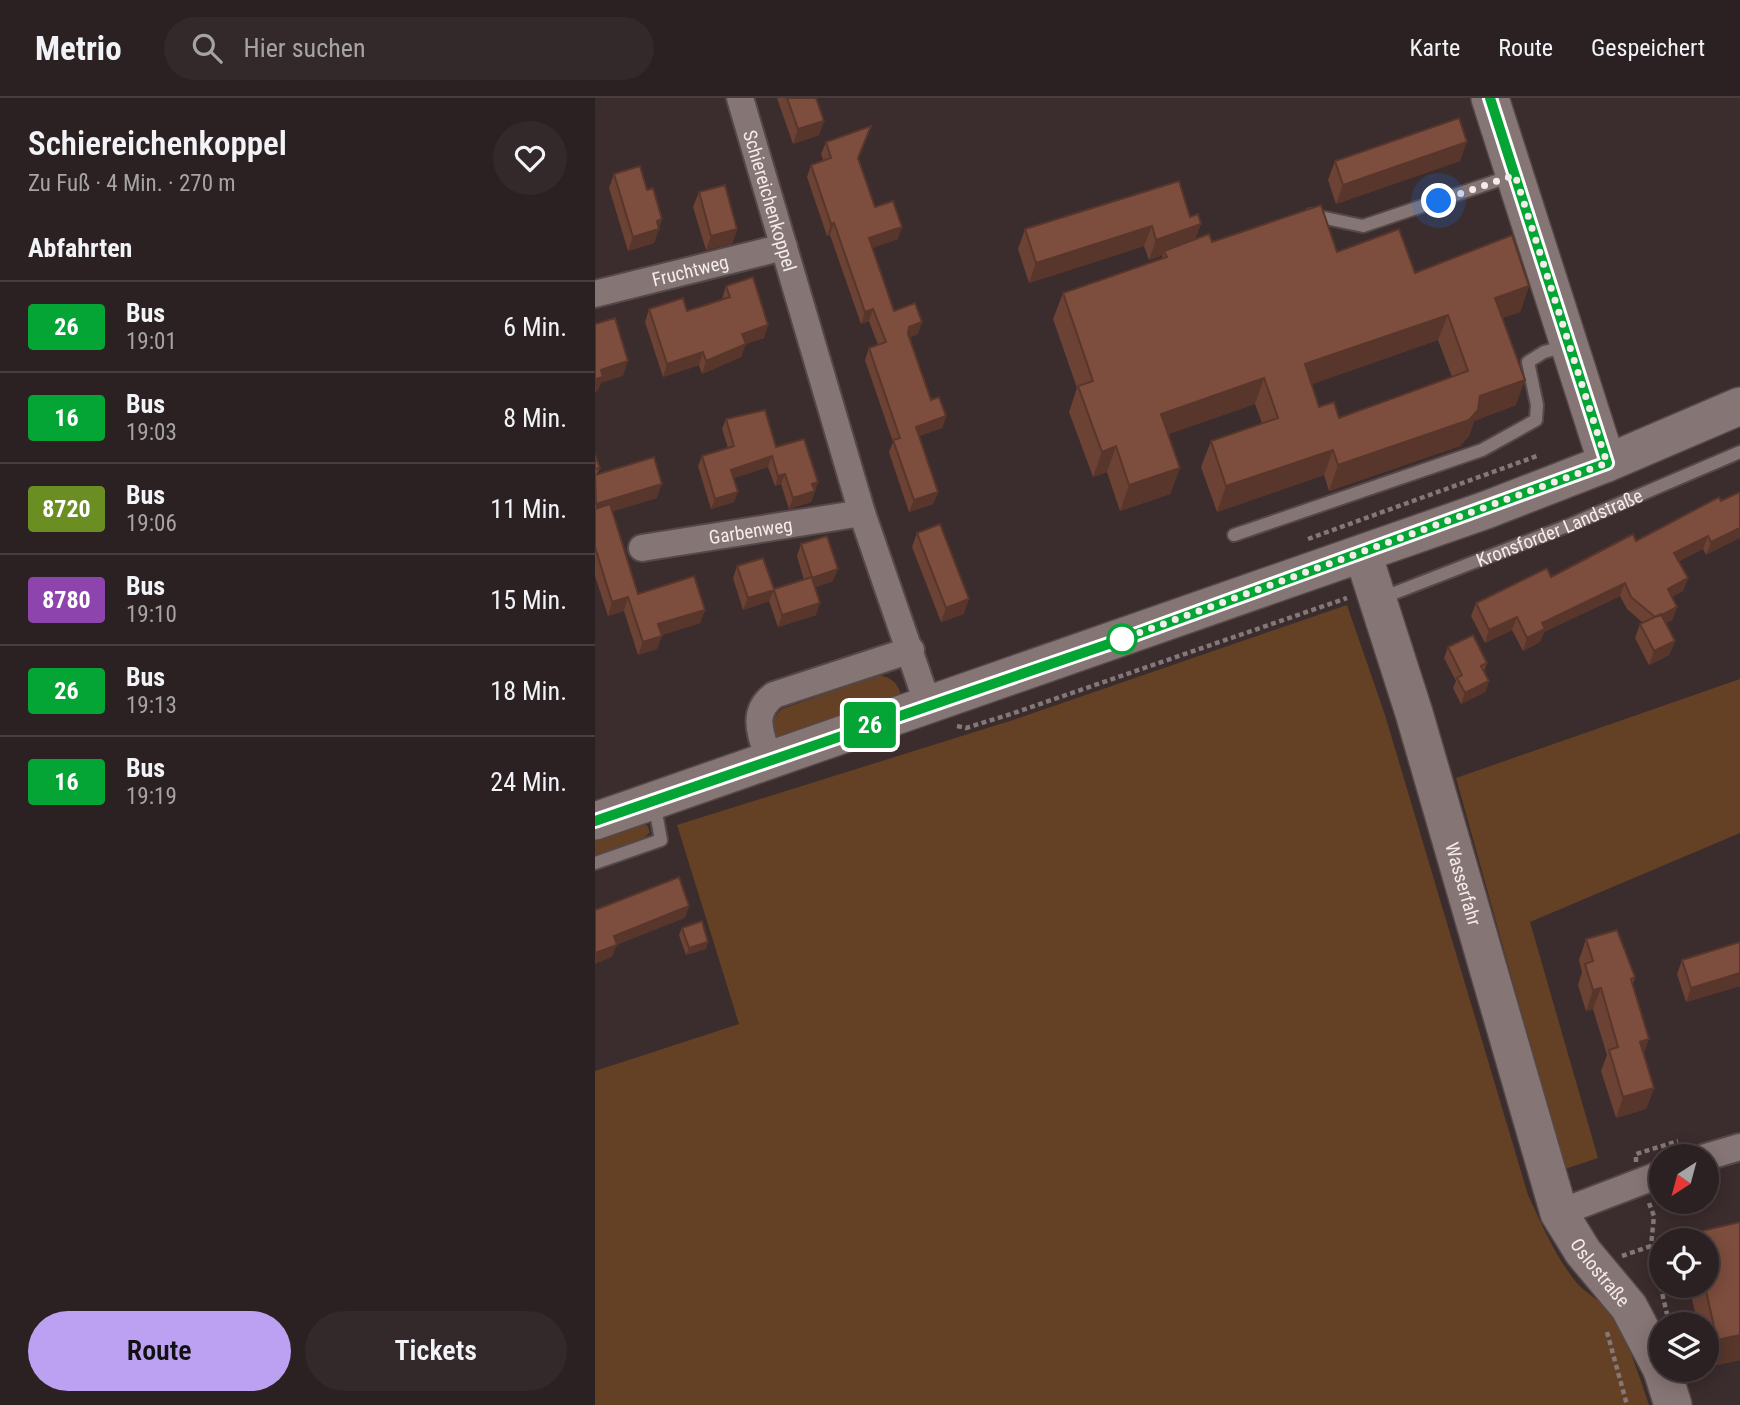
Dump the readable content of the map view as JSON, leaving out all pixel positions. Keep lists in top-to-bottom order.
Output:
{
  "streets": {
    "street": [
      "Schiereichenkoppel",
      "Fruchtweg",
      "Garbenweg",
      "Wasserfahr",
      "Oslostraße"
    ],
    "lane": ["Kronsforder Landstraße"]
  },
  "crossings": [
    ["Schiereichenkoppel", "Fruchtweg"],
    ["Schiereichenkoppel", "Garbenweg"],
    ["Kronsforder Landstraße", "Wasserfahr"],
    ["Wasserfahr", "Oslostraße"]
  ],
  "lines": ["bus line 26"],
  "north": "bottom left",
  "page": {
    "header": "Metrio",
    "search": "Hier suchen",
    "nav": ["Karte", "Route", "Gespeichert"],
    "heading": [
      ["Schiereichenkoppel", "Zu Fuß · 4 Min. · 270 m"],
      "Abfahrten"
    ],
    "on_map": "26",
    "list": [
      {
        "mark": "26",
        "name": "Bus",
        "note": "19:01",
        "value": "6 Min."
      },
      {
        "mark": "16",
        "name": "Bus",
        "note": "19:03",
        "value": "8 Min."
      },
      {
        "mark": "8720",
        "name": "Bus",
        "note": "19:06",
        "value": "11 Min."
      },
      {
        "mark": "8780",
        "name": "Bus",
        "note": "19:10",
        "value": "15 Min."
      },
      {
        "mark": "26",
        "name": "Bus",
        "note": "19:13",
        "value": "18 Min."
      },
      {
        "mark": "16",
        "name": "Bus",
        "note": "19:19",
        "value": "24 Min."
      }
    ],
    "buttons": ["Route", "Tickets"]
  }
}
